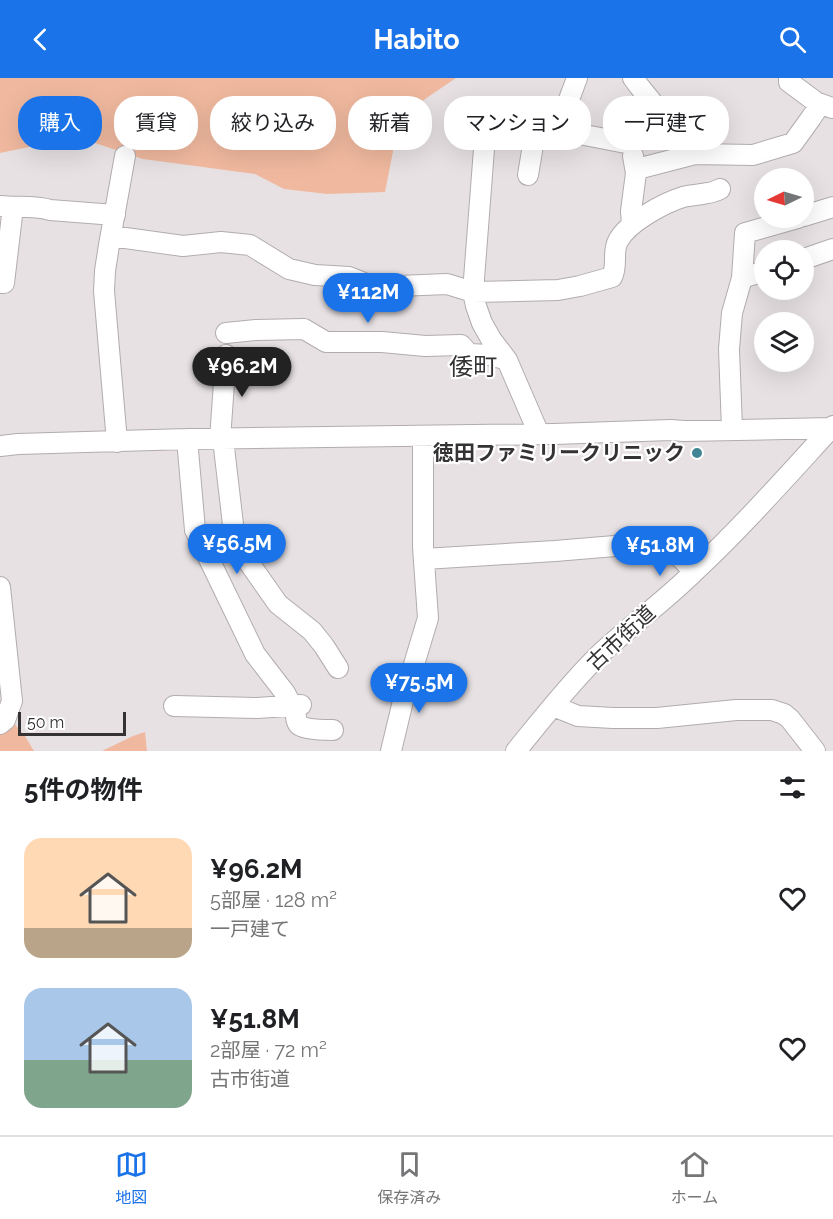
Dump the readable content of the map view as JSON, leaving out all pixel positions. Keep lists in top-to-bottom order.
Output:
{
  "streets": {
    "street": ["古市街道"]
  },
  "districts": ["倭町"],
  "places": ["徳田ファミリークリニック"],
  "scale_bar": "50 m",
  "north": "left",
  "page": {
    "header": "Habito",
    "chip": [
      "購入",
      "賃貸",
      "絞り込み",
      "新着",
      "マンション",
      "一戸建て"
    ],
    "price": [
      "¥112M",
      "¥96.2M",
      "¥56.5M",
      "¥51.8M",
      "¥75.5M"
    ],
    "scale": "50 m",
    "heading": "5件の物件",
    "list": [
      {
        "name": "¥96.2M",
        "note": "5部屋 · 128 m² · 一戸建て"
      },
      {
        "name": "¥51.8M",
        "note": "2部屋 · 72 m² · 古市街道"
      }
    ],
    "tabs": ["地図", "保存済み", "ホーム"]
  }
}
